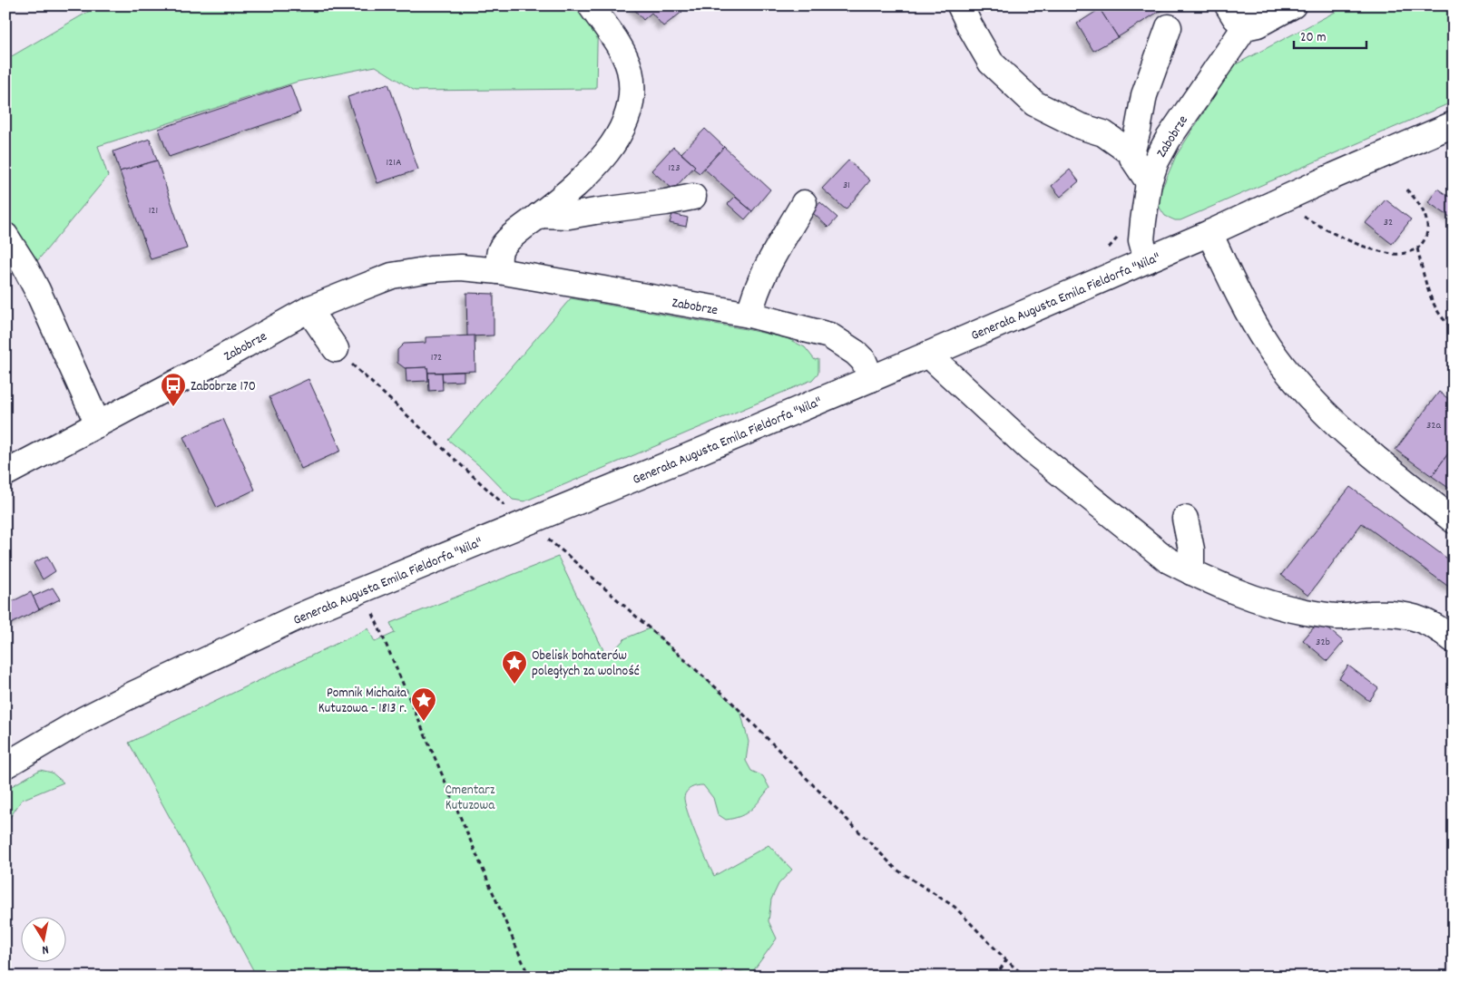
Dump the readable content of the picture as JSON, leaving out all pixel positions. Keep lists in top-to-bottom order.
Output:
{
  "streets": {
    "street": ["Zabobrze", "Generała Augusta Emila Fieldorfa \"Nila\""]
  },
  "crossings": [
    ["Zabobrze", "Generała Augusta Emila Fieldorfa \"Nila\""]
  ],
  "parks": ["Cmentarz Kutuzowa"],
  "places": {
    "bus stop": ["Zabobrze 170"],
    "place": ["Obelisk bohaterów poległych za wolność", "Pomnik Michaiła Kutuzowa - 1813 r."]
  },
  "house_numbers": [
    "121A",
    "123",
    "31",
    "121",
    "32",
    "172",
    "32a",
    "32b"
  ],
  "scale_bar": "20 m",
  "north": "bottom"
}
